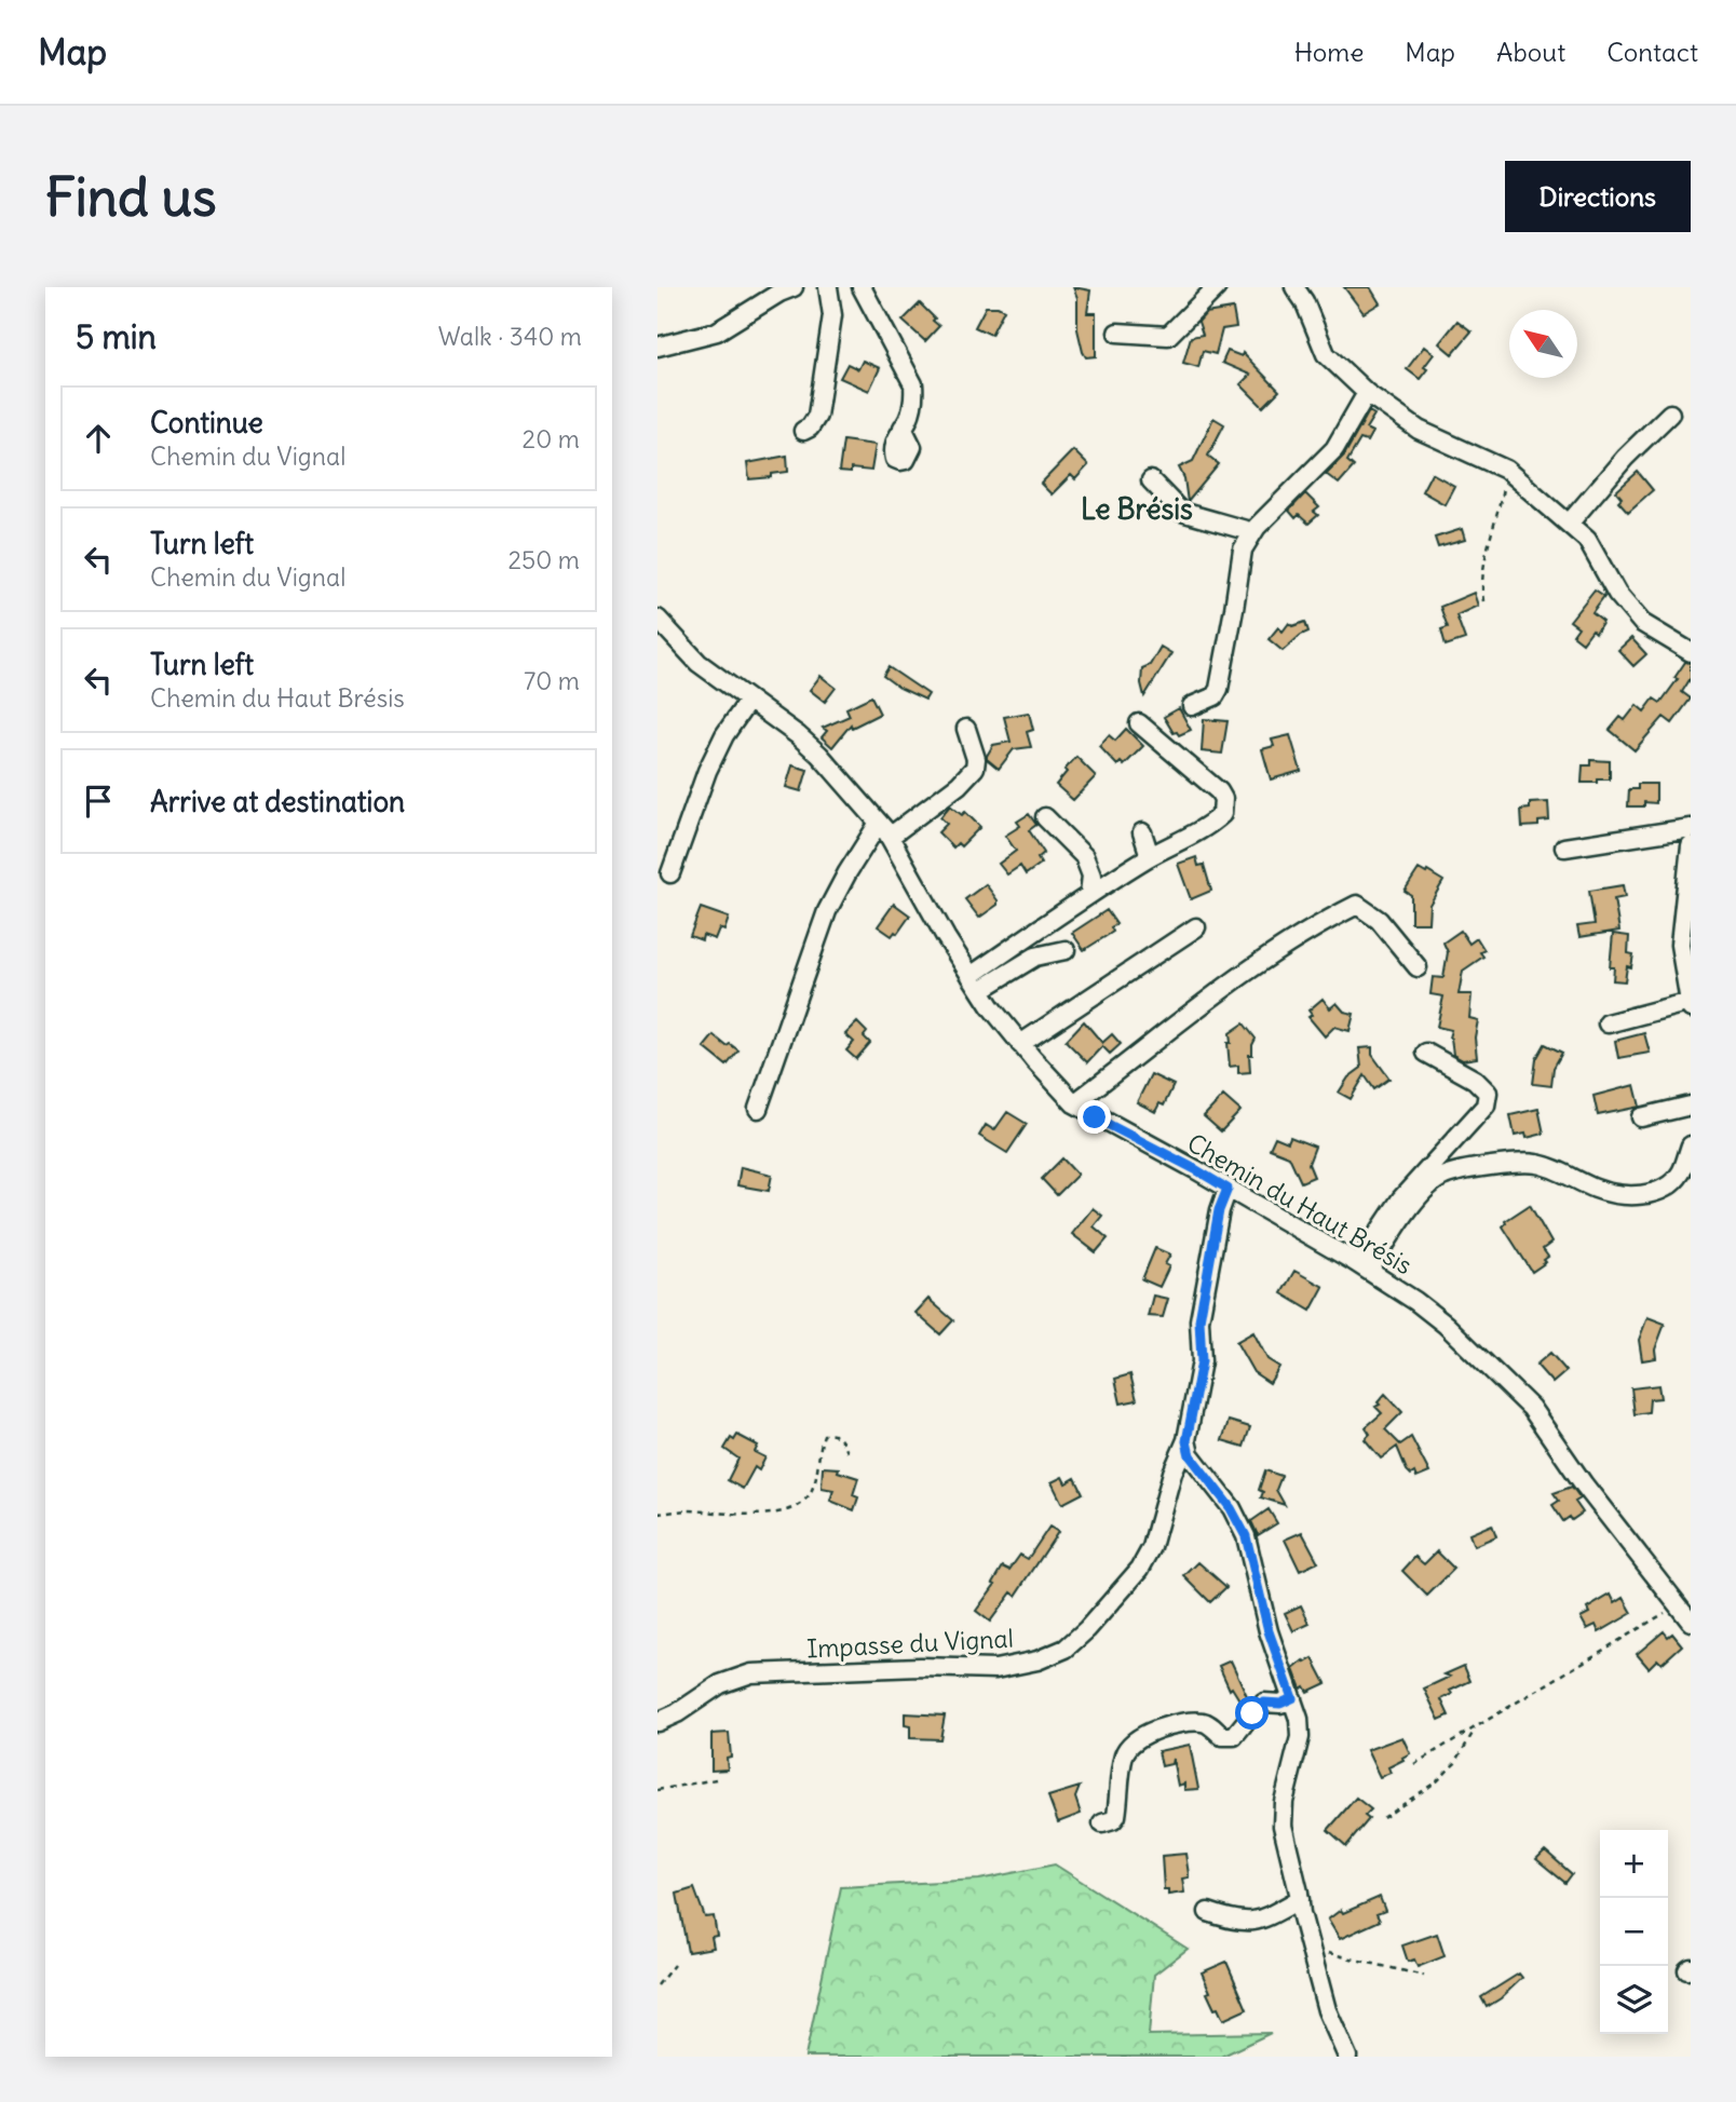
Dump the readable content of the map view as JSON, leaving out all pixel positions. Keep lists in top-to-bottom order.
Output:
{
  "streets": {
    "street": ["Chemin du Haut Brésis", "Impasse du Vignal"]
  },
  "crossings": [
    ["Chemin du Haut Brésis", "Impasse du Vignal"]
  ],
  "districts": ["Le Brésis"],
  "north": "top left",
  "page": {
    "header": "Map",
    "nav": [
      "Home",
      "Map",
      "About",
      "Contact"
    ],
    "buttons": "Directions",
    "title": "Find us",
    "heading": ["5 min", "Walk · 340 m"],
    "list": [
      ["Continue", "Chemin du Vignal", "20 m"],
      ["Turn left", "Chemin du Vignal", "250 m"],
      ["Turn left", "Chemin du Haut Brésis", "70 m"],
      "Arrive at destination"
    ],
    "map_buttons": ["+", "−"]
  }
}
